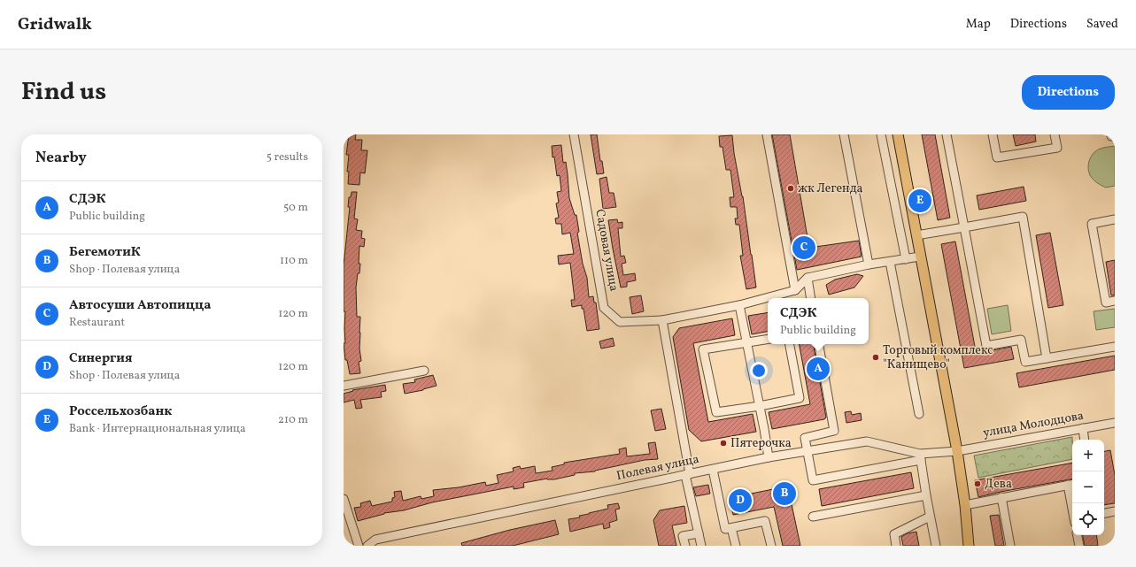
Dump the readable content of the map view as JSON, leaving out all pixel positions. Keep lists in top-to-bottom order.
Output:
{
  "streets": {
    "street": ["Садовая улица", "улица Молодцова", "Полевая улица"]
  },
  "crossings": [
    ["улица Молодцова", "Полевая улица"]
  ],
  "places": [
    "жк Легенда",
    "Торговый комплекс \"Канищево\"",
    "Пятерочка",
    "Дева"
  ],
  "page": {
    "header": "Gridwalk",
    "nav": ["Map", "Directions", "Saved"],
    "title": "Find us",
    "buttons": "Directions",
    "heading": ["Nearby", "5 results"],
    "list": [
      {
        "mark": "A",
        "name": "СДЭК",
        "note": "Public building",
        "value": "50 m"
      },
      {
        "mark": "B",
        "name": "БегемотиК",
        "note": "Shop · Полевая улица",
        "value": "110 m"
      },
      {
        "mark": "C",
        "name": "Автосуши Автопицца",
        "note": "Restaurant",
        "value": "120 m"
      },
      {
        "mark": "D",
        "name": "Синергия",
        "note": "Shop · Полевая улица",
        "value": "120 m"
      },
      {
        "mark": "E",
        "name": "Россельхозбанк",
        "note": "Bank · Интернациональная улица",
        "value": "210 m"
      }
    ],
    "pins": [
      "E",
      "C",
      "A",
      "B",
      "D"
    ],
    "popup": ["СДЭК", "Public building"],
    "map_buttons": ["+", "−"]
  }
}
